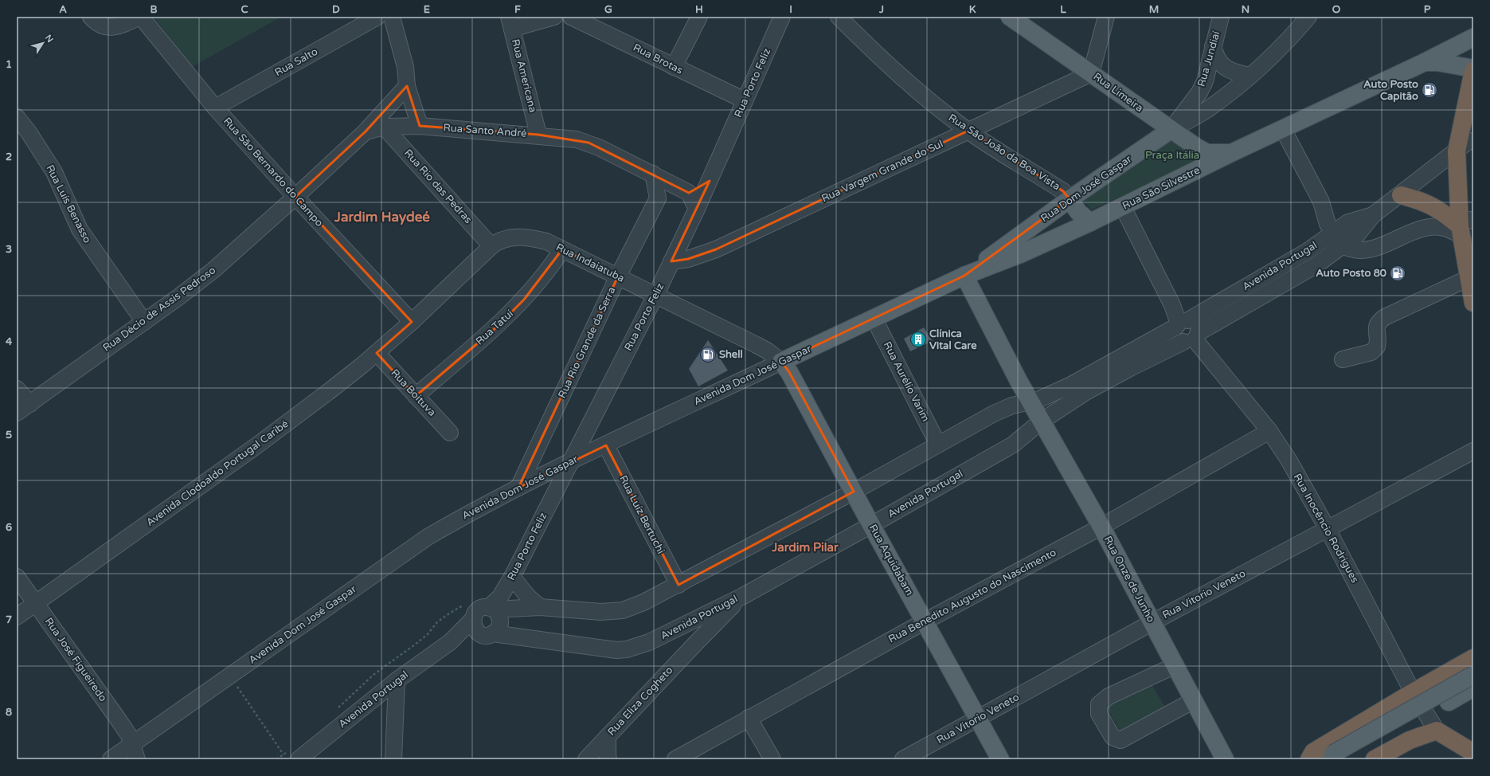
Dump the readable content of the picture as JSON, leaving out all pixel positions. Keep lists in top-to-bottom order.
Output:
{
  "streets": {
    "main road": [
      "Rua Limeira",
      "Rua São Silvestre",
      "Rua Dom José Gaspar",
      "Avenida Dom José Gaspar",
      "Rua Aquidabam",
      "Rua Onze de Junho"
    ],
    "street": [
      "Rua Brotas",
      "Rua Jundiaí",
      "Rua Salto",
      "Rua Americana",
      "Rua Porto Feliz",
      "Rua Santo André",
      "Rua São João da Boa Vista",
      "Rua Vargem Grande do Sul",
      "Rua São Bernardo do Campo",
      "Rua Rio das Pedras",
      "Rua Luís Benasso",
      "Rua Indaiatuba",
      "Avenida Portugal",
      "Rua Décio de Assis Pedroso",
      "Rua Tatuí",
      "Rua Rio Grande da Serra",
      "Rua Aurélio Varim",
      "Rua Boituva",
      "Avenida Clodoaldo Portugal Caribé",
      "Rua Luíz Bertuchi",
      "Rua Inocêncio Rodrigues",
      "Rua Vitorio Veneto",
      "Rua Benedito Augusto do Nascimento",
      "Rua José Figueiredo",
      "Rua Eliza Cogheto"
    ]
  },
  "crossings": [
    ["Rua Brotas", "Rua Porto Feliz"],
    ["Rua Jundiaí", "Rua Limeira"],
    ["Rua Jundiaí", "Rua Dom José Gaspar"],
    ["Rua Salto", "Rua São Bernardo do Campo"],
    ["Rua Americana", "Rua Santo André"],
    ["Rua Porto Feliz", "Rua Vargem Grande do Sul"],
    ["Rua Porto Feliz", "Rua Indaiatuba"],
    ["Rua Porto Feliz", "Avenida Portugal"],
    ["Rua Porto Feliz", "Avenida Dom José Gaspar"],
    ["Rua Limeira", "Rua Vargem Grande do Sul"],
    ["Rua Limeira", "Rua São Silvestre"],
    ["Rua Limeira", "Rua Dom José Gaspar"],
    ["Rua Santo André", "Rua São Bernardo do Campo"],
    ["Rua Santo André", "Rua Rio das Pedras"],
    ["Rua Santo André", "Rua Décio de Assis Pedroso"],
    ["Rua São João da Boa Vista", "Rua Vargem Grande do Sul"],
    ["Rua São João da Boa Vista", "Rua Dom José Gaspar"],
    ["Rua São Bernardo do Campo", "Rua Indaiatuba"],
    ["Rua São Bernardo do Campo", "Rua Décio de Assis Pedroso"],
    ["Rua São Bernardo do Campo", "Avenida Clodoaldo Portugal Caribé"],
    ["Rua Rio das Pedras", "Rua Indaiatuba"],
    ["Rua São Silvestre", "Rua Dom José Gaspar"],
    ["Rua São Silvestre", "Avenida Dom José Gaspar"],
    ["Rua São Silvestre", "Rua Onze de Junho"],
    ["Rua Dom José Gaspar", "Avenida Dom José Gaspar"],
    ["Rua Dom José Gaspar", "Rua Onze de Junho"],
    ["Rua Luís Benasso", "Rua Décio de Assis Pedroso"],
    ["Rua Indaiatuba", "Rua Tatuí"],
    ["Rua Indaiatuba", "Rua Rio Grande da Serra"],
    ["Rua Indaiatuba", "Avenida Dom José Gaspar"],
    ["Rua Indaiatuba", "Avenida Clodoaldo Portugal Caribé"],
    ["Rua Indaiatuba", "Rua Aquidabam"],
    ["Avenida Portugal", "Rua Aurélio Varim"],
    ["Avenida Portugal", "Rua Luíz Bertuchi"],
    ["Avenida Portugal", "Rua Inocêncio Rodrigues"],
    ["Avenida Portugal", "Rua Aquidabam"],
    ["Avenida Portugal", "Rua Onze de Junho"],
    ["Avenida Portugal", "Rua Eliza Cogheto"],
    ["Rua Tatuí", "Rua Boituva"],
    ["Rua Rio Grande da Serra", "Avenida Dom José Gaspar"],
    ["Avenida Dom José Gaspar", "Rua Aurélio Varim"],
    ["Avenida Dom José Gaspar", "Rua Luíz Bertuchi"],
    ["Avenida Dom José Gaspar", "Rua Aquidabam"],
    ["Avenida Dom José Gaspar", "Rua Onze de Junho"],
    ["Avenida Dom José Gaspar", "Rua José Figueiredo"],
    ["Rua Boituva", "Avenida Clodoaldo Portugal Caribé"],
    ["Avenida Clodoaldo Portugal Caribé", "Rua José Figueiredo"],
    ["Rua Inocêncio Rodrigues", "Rua Vitorio Veneto"],
    ["Rua Inocêncio Rodrigues", "Rua Benedito Augusto do Nascimento"],
    ["Rua Aquidabam", "Rua Vitorio Veneto"],
    ["Rua Aquidabam", "Rua Benedito Augusto do Nascimento"],
    ["Rua Onze de Junho", "Rua Vitorio Veneto"],
    ["Rua Onze de Junho", "Rua Benedito Augusto do Nascimento"]
  ],
  "districts": ["Jardim Haydeé", "Jardim Pilar"],
  "parks": ["Praça Itália"],
  "places": {
    "fuel station": ["Auto Posto Capitão", "Auto Posto 80", "Shell"],
    "building": ["Clínica Vital Care"]
  },
  "north": "top right",
  "grid": {
    "columns": [
      "A",
      "B",
      "C",
      "D",
      "E",
      "F",
      "G",
      "H",
      "I",
      "J",
      "K",
      "L",
      "M",
      "N",
      "O",
      "P"
    ],
    "rows": [
      "1",
      "2",
      "3",
      "4",
      "5",
      "6",
      "7",
      "8"
    ]
  }
}
